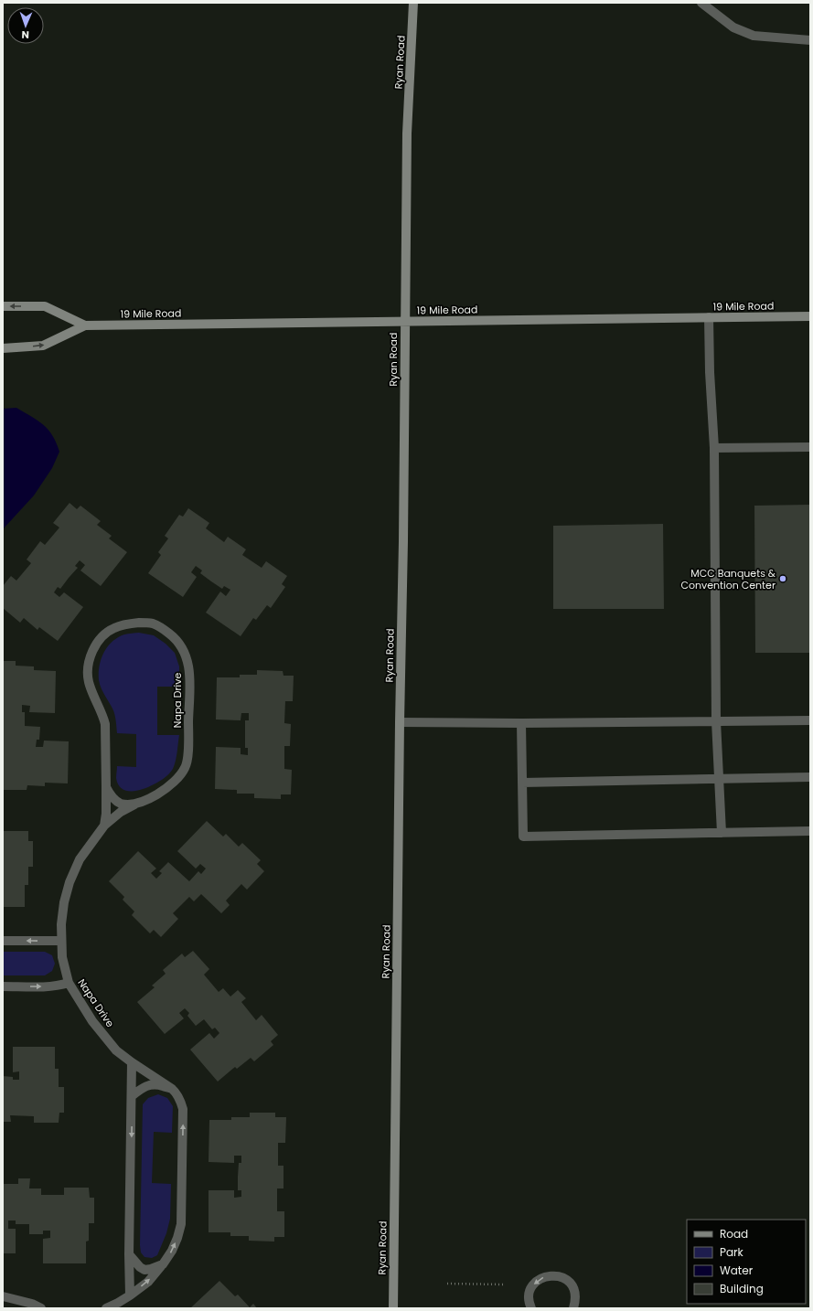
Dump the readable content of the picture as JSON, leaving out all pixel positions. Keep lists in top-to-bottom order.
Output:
{
  "streets": {
    "main road": ["Ryan Road", "19 Mile Road"],
    "street": ["Napa Drive"]
  },
  "crossings": [
    ["Ryan Road", "19 Mile Road"]
  ],
  "places": ["MCC Banquets & Convention Center"],
  "legend": [
    "Road",
    "Park",
    "Water",
    "Building"
  ],
  "north": "bottom"
}
